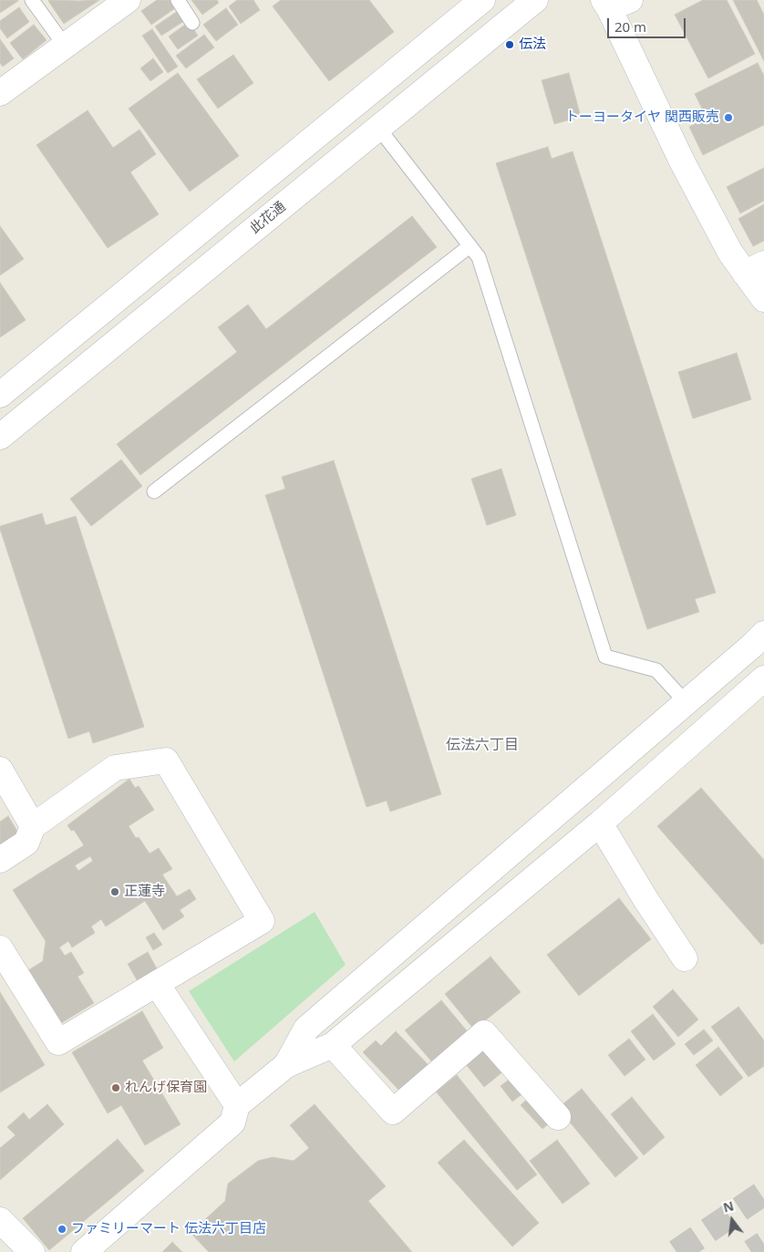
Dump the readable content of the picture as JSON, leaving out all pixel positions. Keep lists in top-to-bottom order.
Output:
{
  "streets": {
    "street": ["此花通"]
  },
  "districts": ["伝法六丁目"],
  "places": [
    "伝法",
    "トーヨータイヤ 関西販売",
    "正蓮寺",
    "れんげ保育園",
    "ファミリーマート 伝法六丁目店"
  ],
  "scale_bar": "20 m",
  "north": "top"
}
